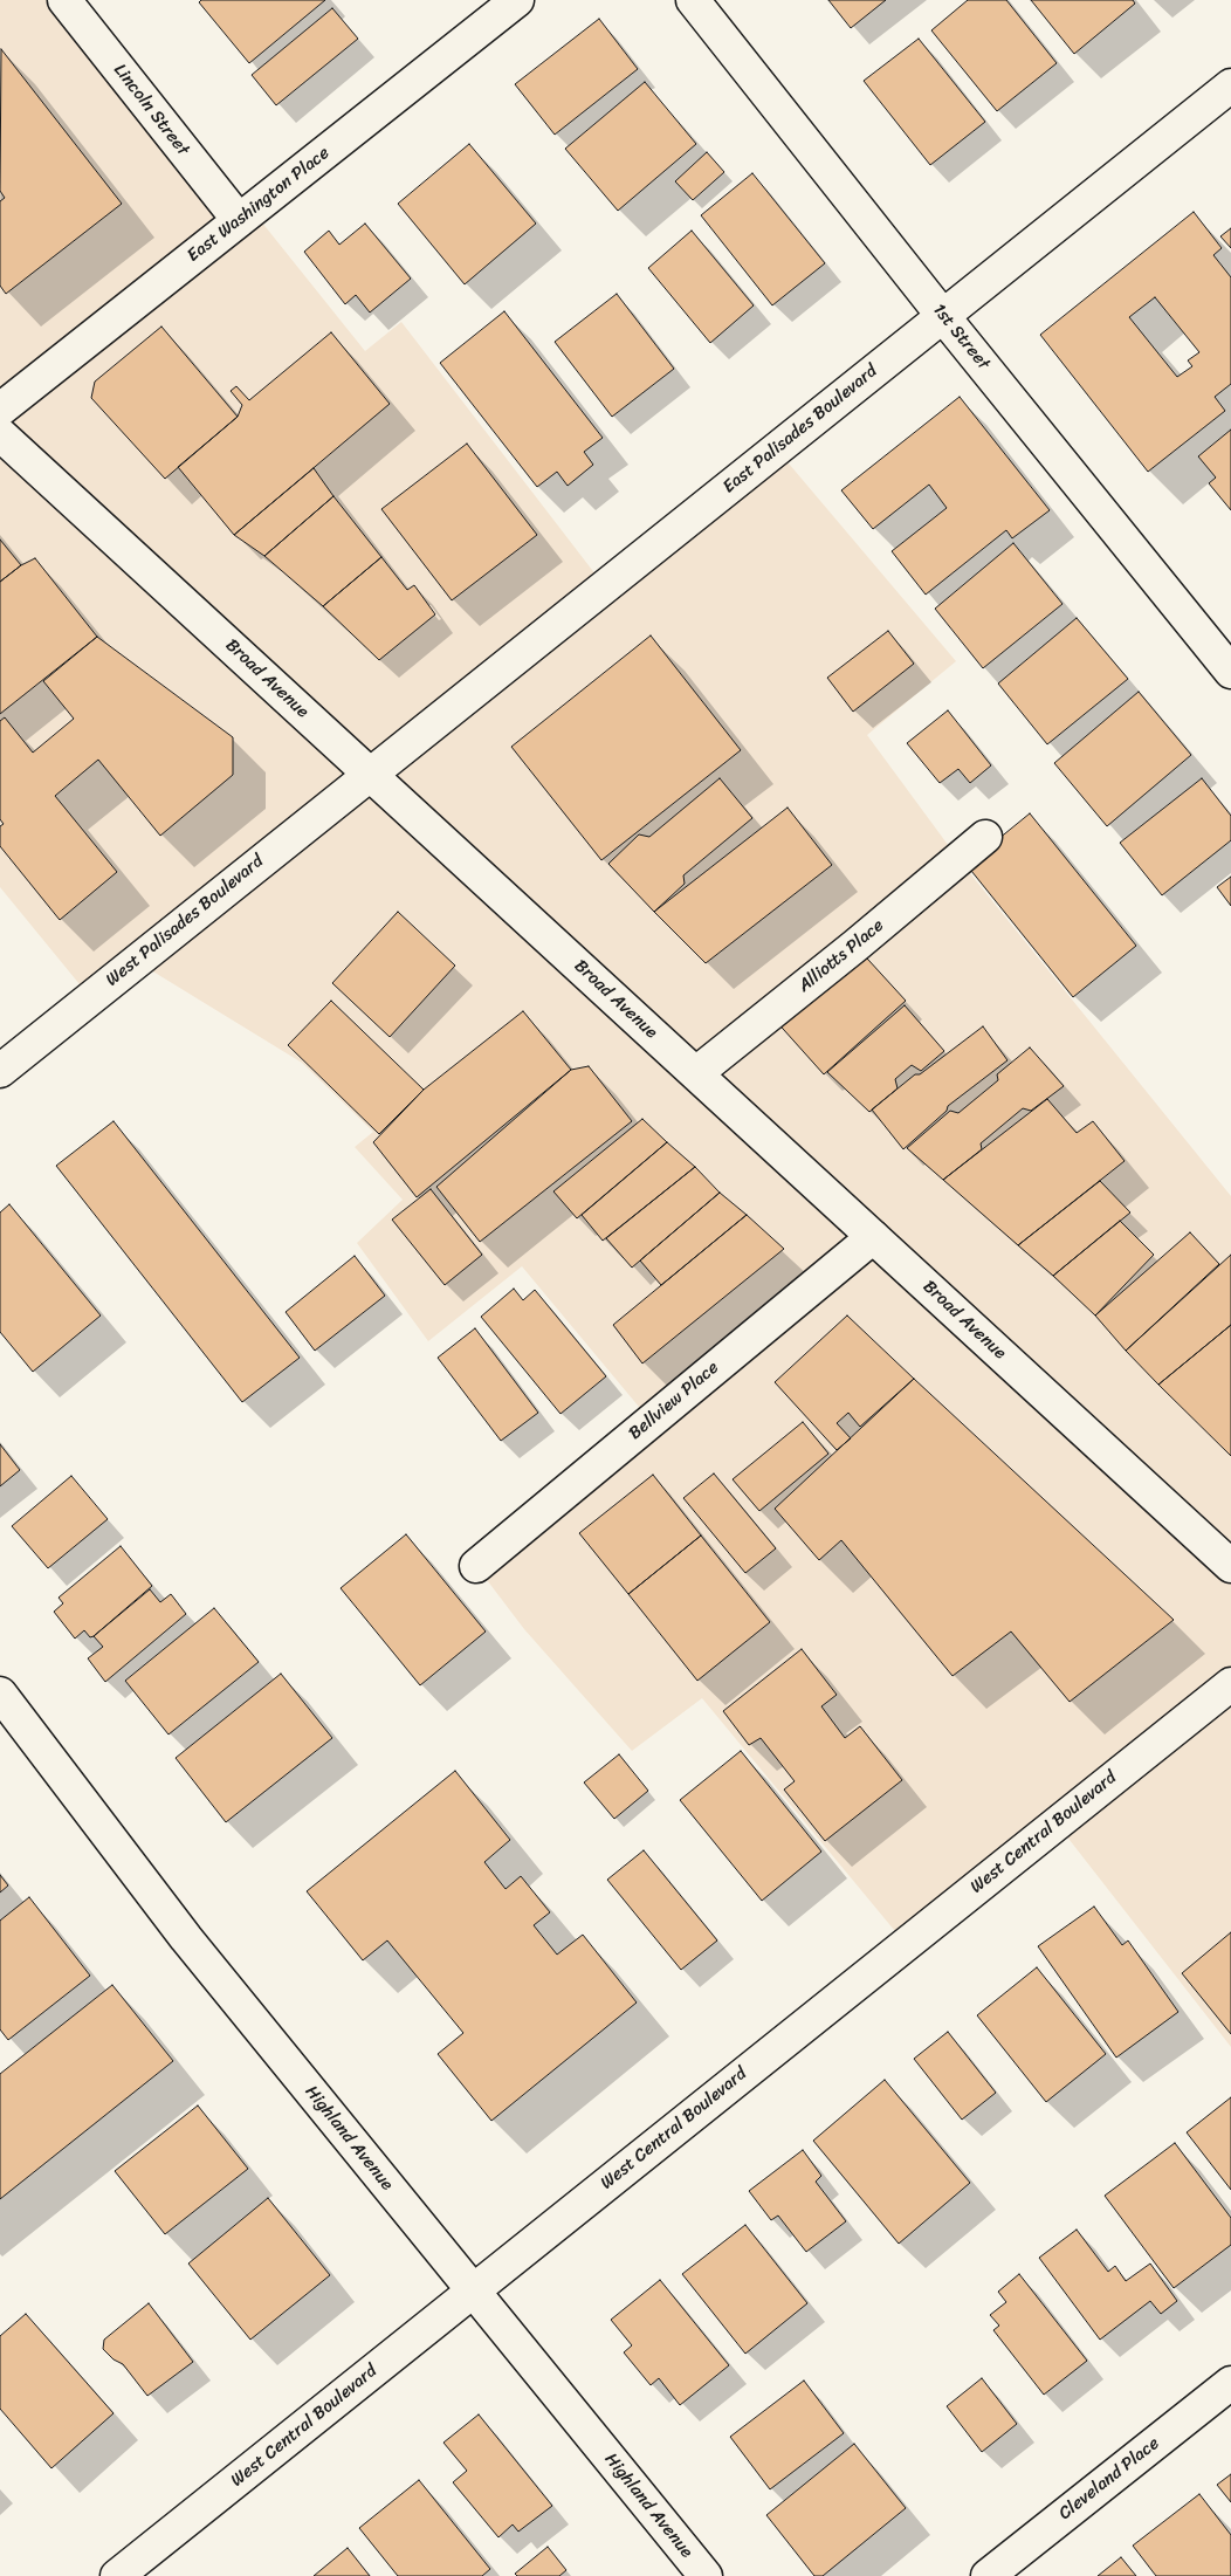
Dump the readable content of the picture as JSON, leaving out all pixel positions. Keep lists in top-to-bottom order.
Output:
{
  "streets": {
    "street": [
      "Lincoln Street",
      "East Washington Place",
      "1st Street",
      "East Palisades Boulevard",
      "Broad Avenue",
      "West Palisades Boulevard",
      "Alliotts Place",
      "Bellview Place",
      "West Central Boulevard",
      "Highland Avenue",
      "Cleveland Place"
    ]
  },
  "crossings": [
    ["Lincoln Street", "East Washington Place"],
    ["1st Street", "East Palisades Boulevard"],
    ["East Palisades Boulevard", "Broad Avenue"],
    ["East Palisades Boulevard", "West Palisades Boulevard"],
    ["Broad Avenue", "West Palisades Boulevard"],
    ["Broad Avenue", "Alliotts Place"],
    ["Broad Avenue", "Bellview Place"],
    ["West Central Boulevard", "Highland Avenue"]
  ]
}
